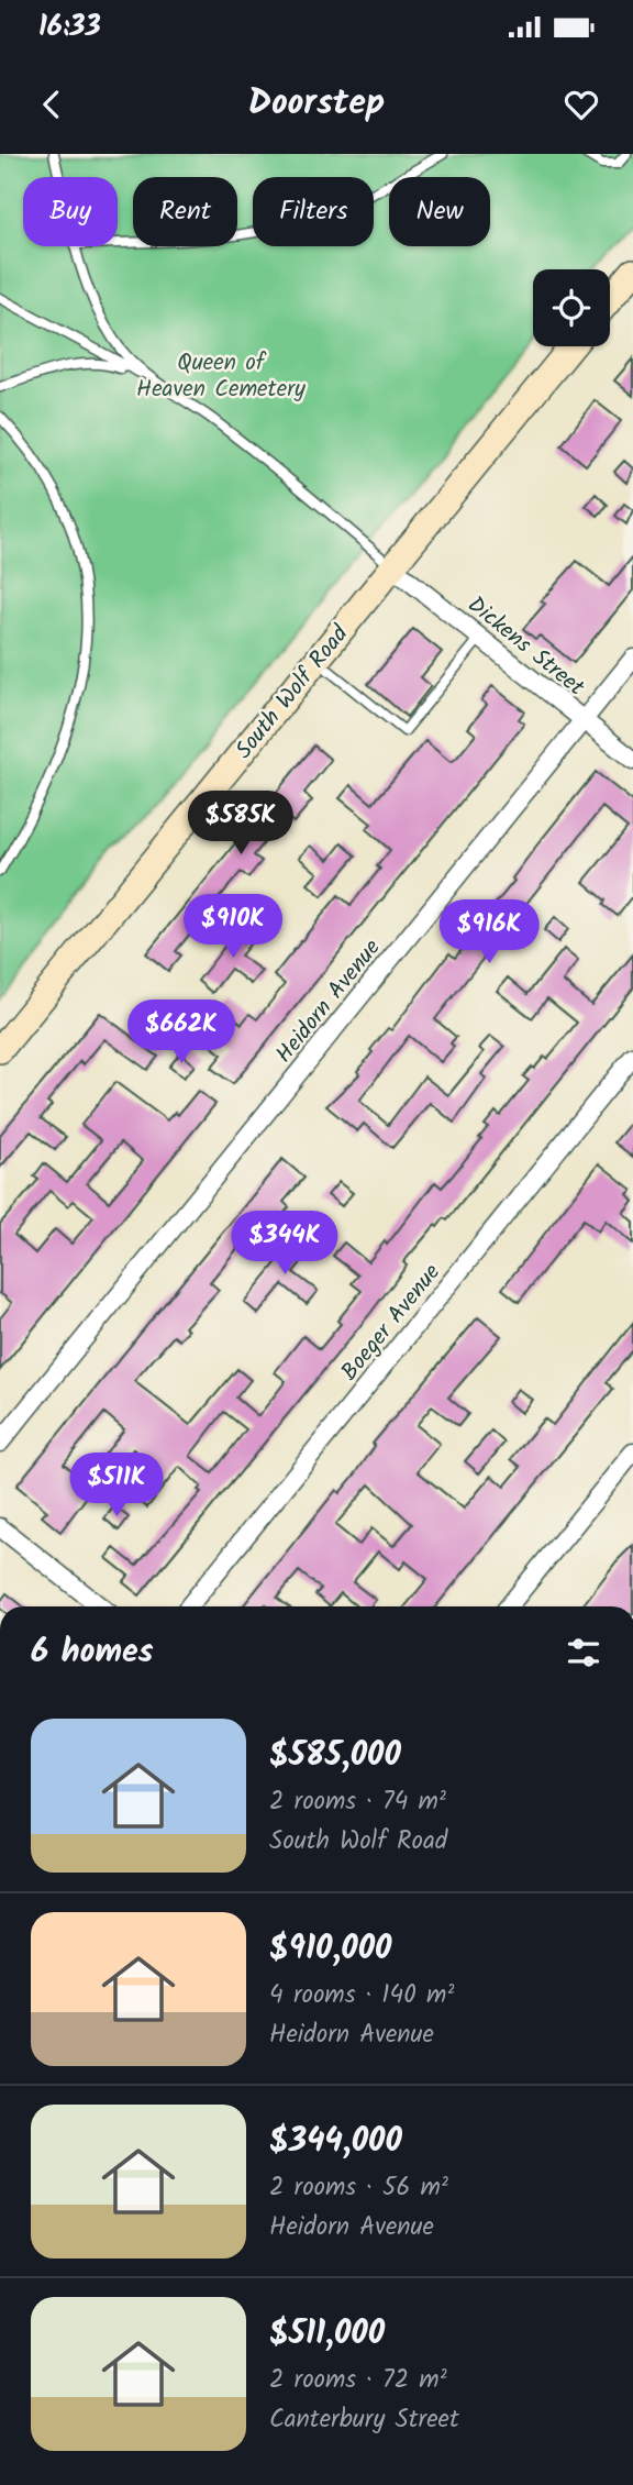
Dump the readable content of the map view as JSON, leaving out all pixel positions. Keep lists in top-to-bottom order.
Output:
{
  "streets": {
    "main road": ["South Wolf Road"],
    "street": ["Dickens Street", "Heidorn Avenue", "Boeger Avenue"]
  },
  "crossings": [
    ["Dickens Street", "South Wolf Road"],
    ["Dickens Street", "Heidorn Avenue"]
  ],
  "parks": ["Queen of Heaven Cemetery"],
  "page": {
    "status": "16:33",
    "header": "Doorstep",
    "chip": [
      "Buy",
      "Rent",
      "Filters",
      "New"
    ],
    "price": [
      "$585K",
      "$910K",
      "$916K",
      "$662K",
      "$344K",
      "$511K"
    ],
    "heading": "6 homes",
    "list": [
      {
        "name": "$585,000",
        "note": "2 rooms · 74 m² · South Wolf Road"
      },
      {
        "name": "$910,000",
        "note": "4 rooms · 140 m² · Heidorn Avenue"
      },
      {
        "name": "$344,000",
        "note": "2 rooms · 56 m² · Heidorn Avenue"
      },
      {
        "name": "$511,000",
        "note": "2 rooms · 72 m² · Canterbury Street"
      }
    ]
  }
}
